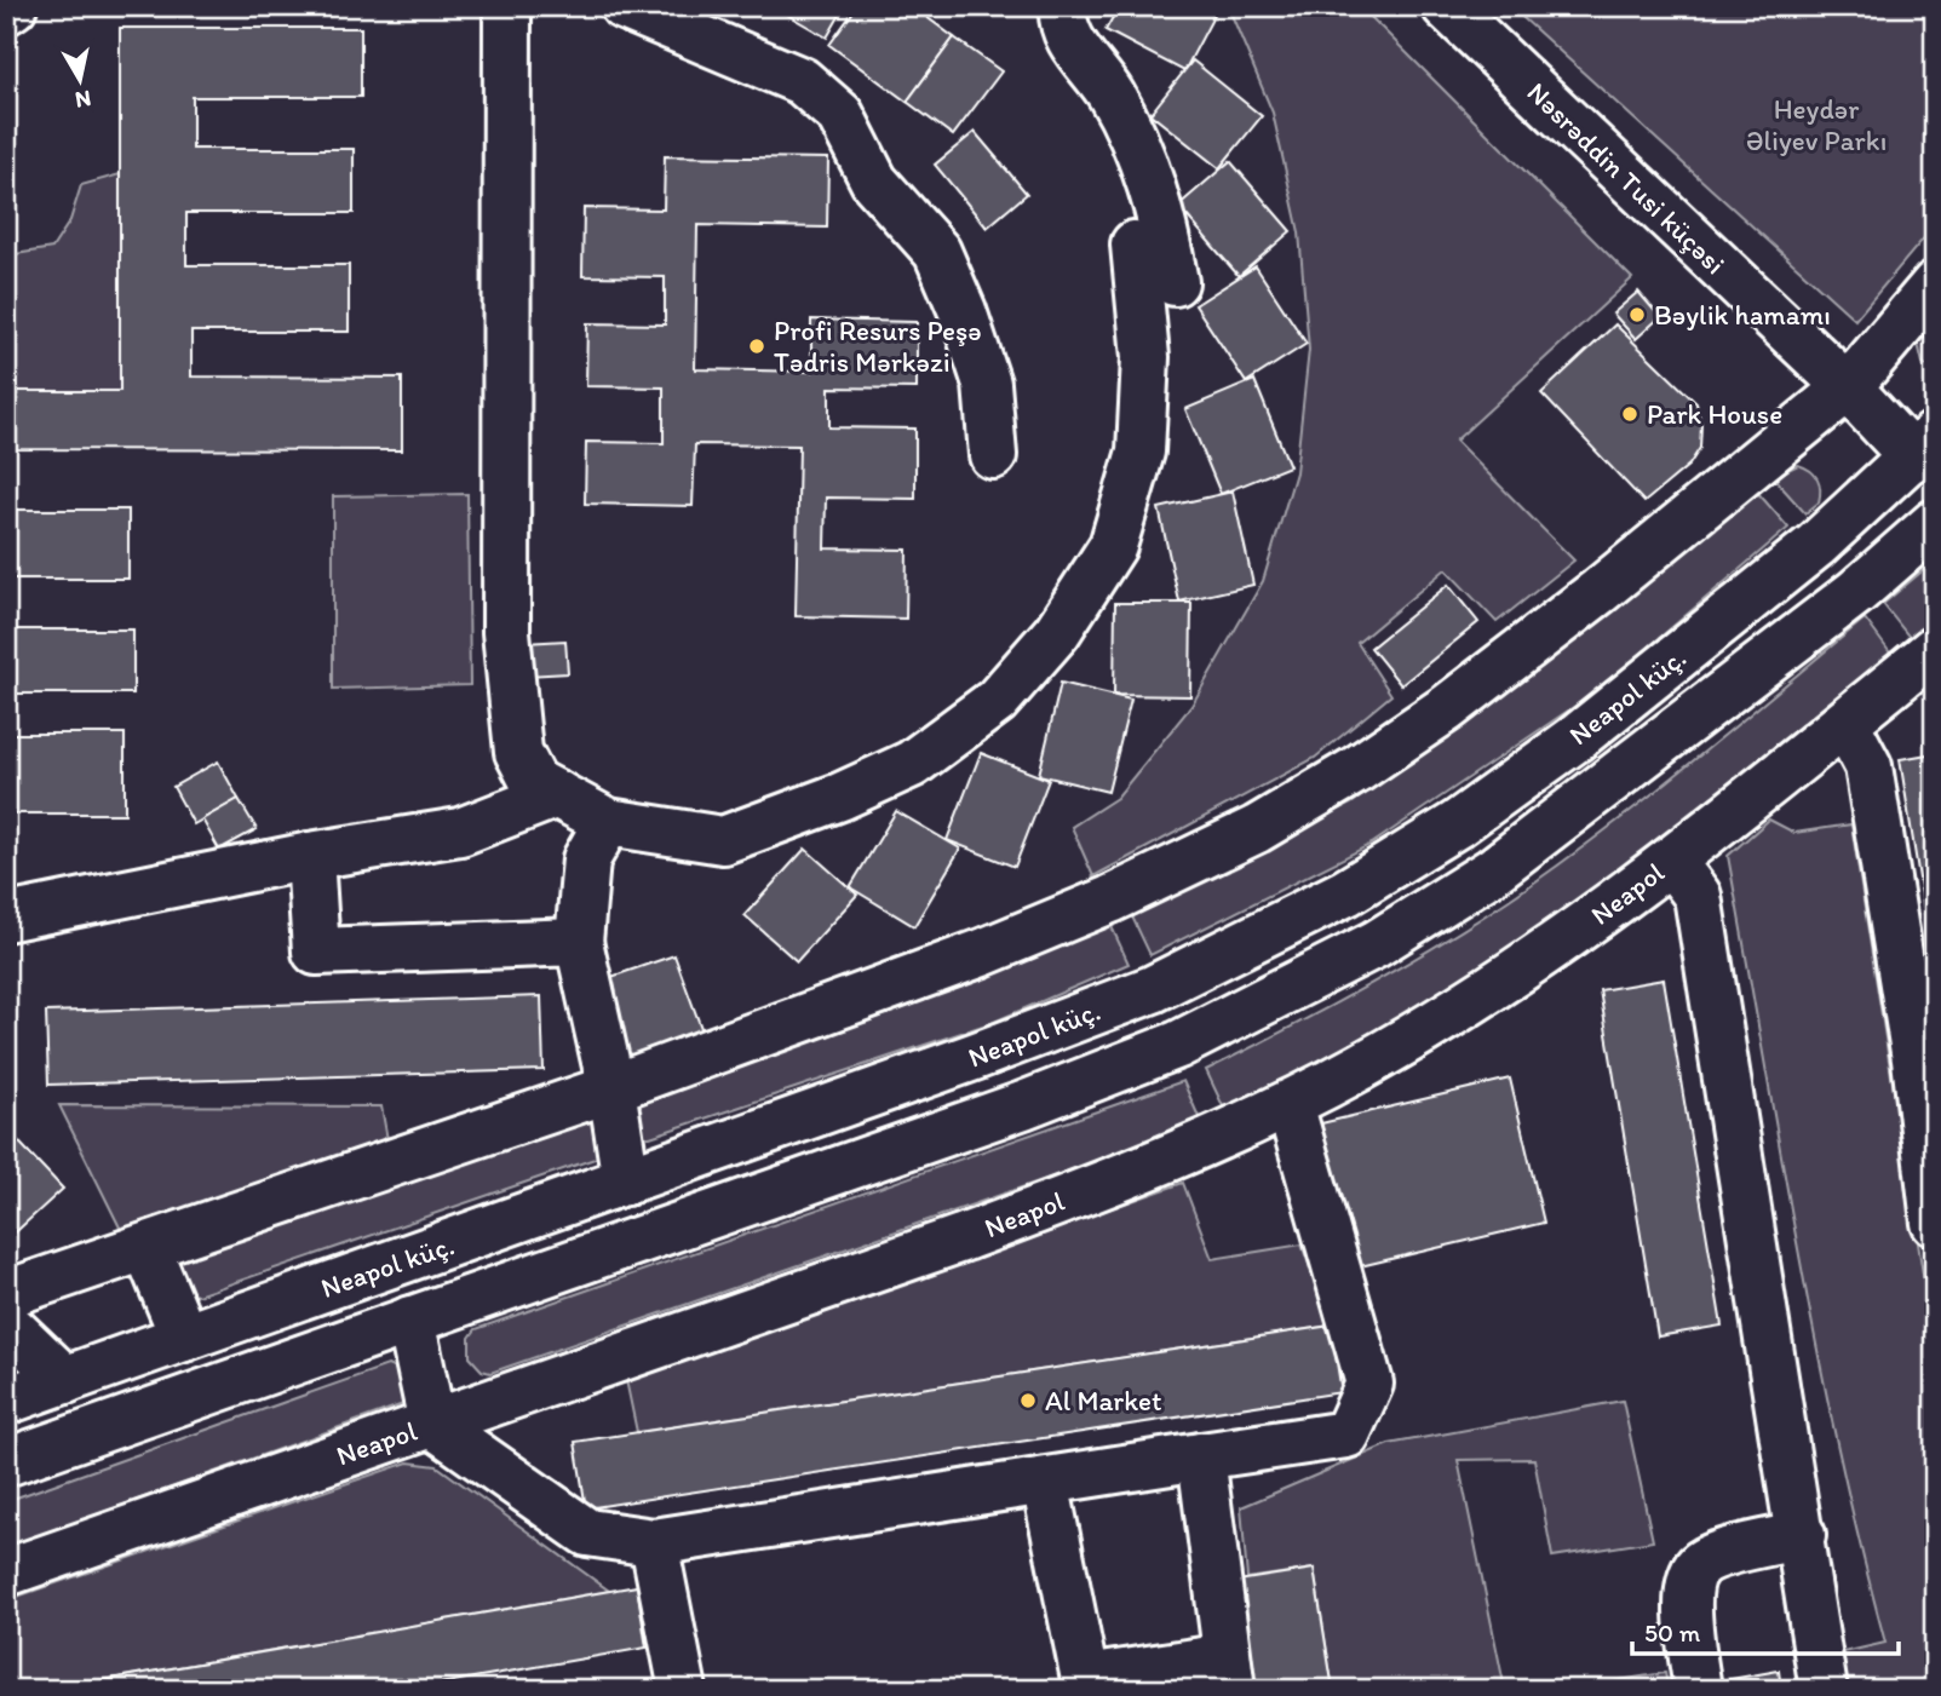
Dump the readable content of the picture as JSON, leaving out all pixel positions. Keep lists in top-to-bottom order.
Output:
{
  "streets": {
    "main road": ["Nəsrəddin Tusi küçəsi", "Neapol küç.", "Neapol"]
  },
  "crossings": [
    ["Nəsrəddin Tusi küçəsi", "Neapol küç."]
  ],
  "parks": ["Heydər Əliyev Parkı"],
  "places": [
    "Bəylik hamamı",
    "Profi Resurs Peşə Tədris Mərkəzi",
    "Park House",
    "Al Market"
  ],
  "scale_bar": "50 m",
  "north": "bottom"
}
